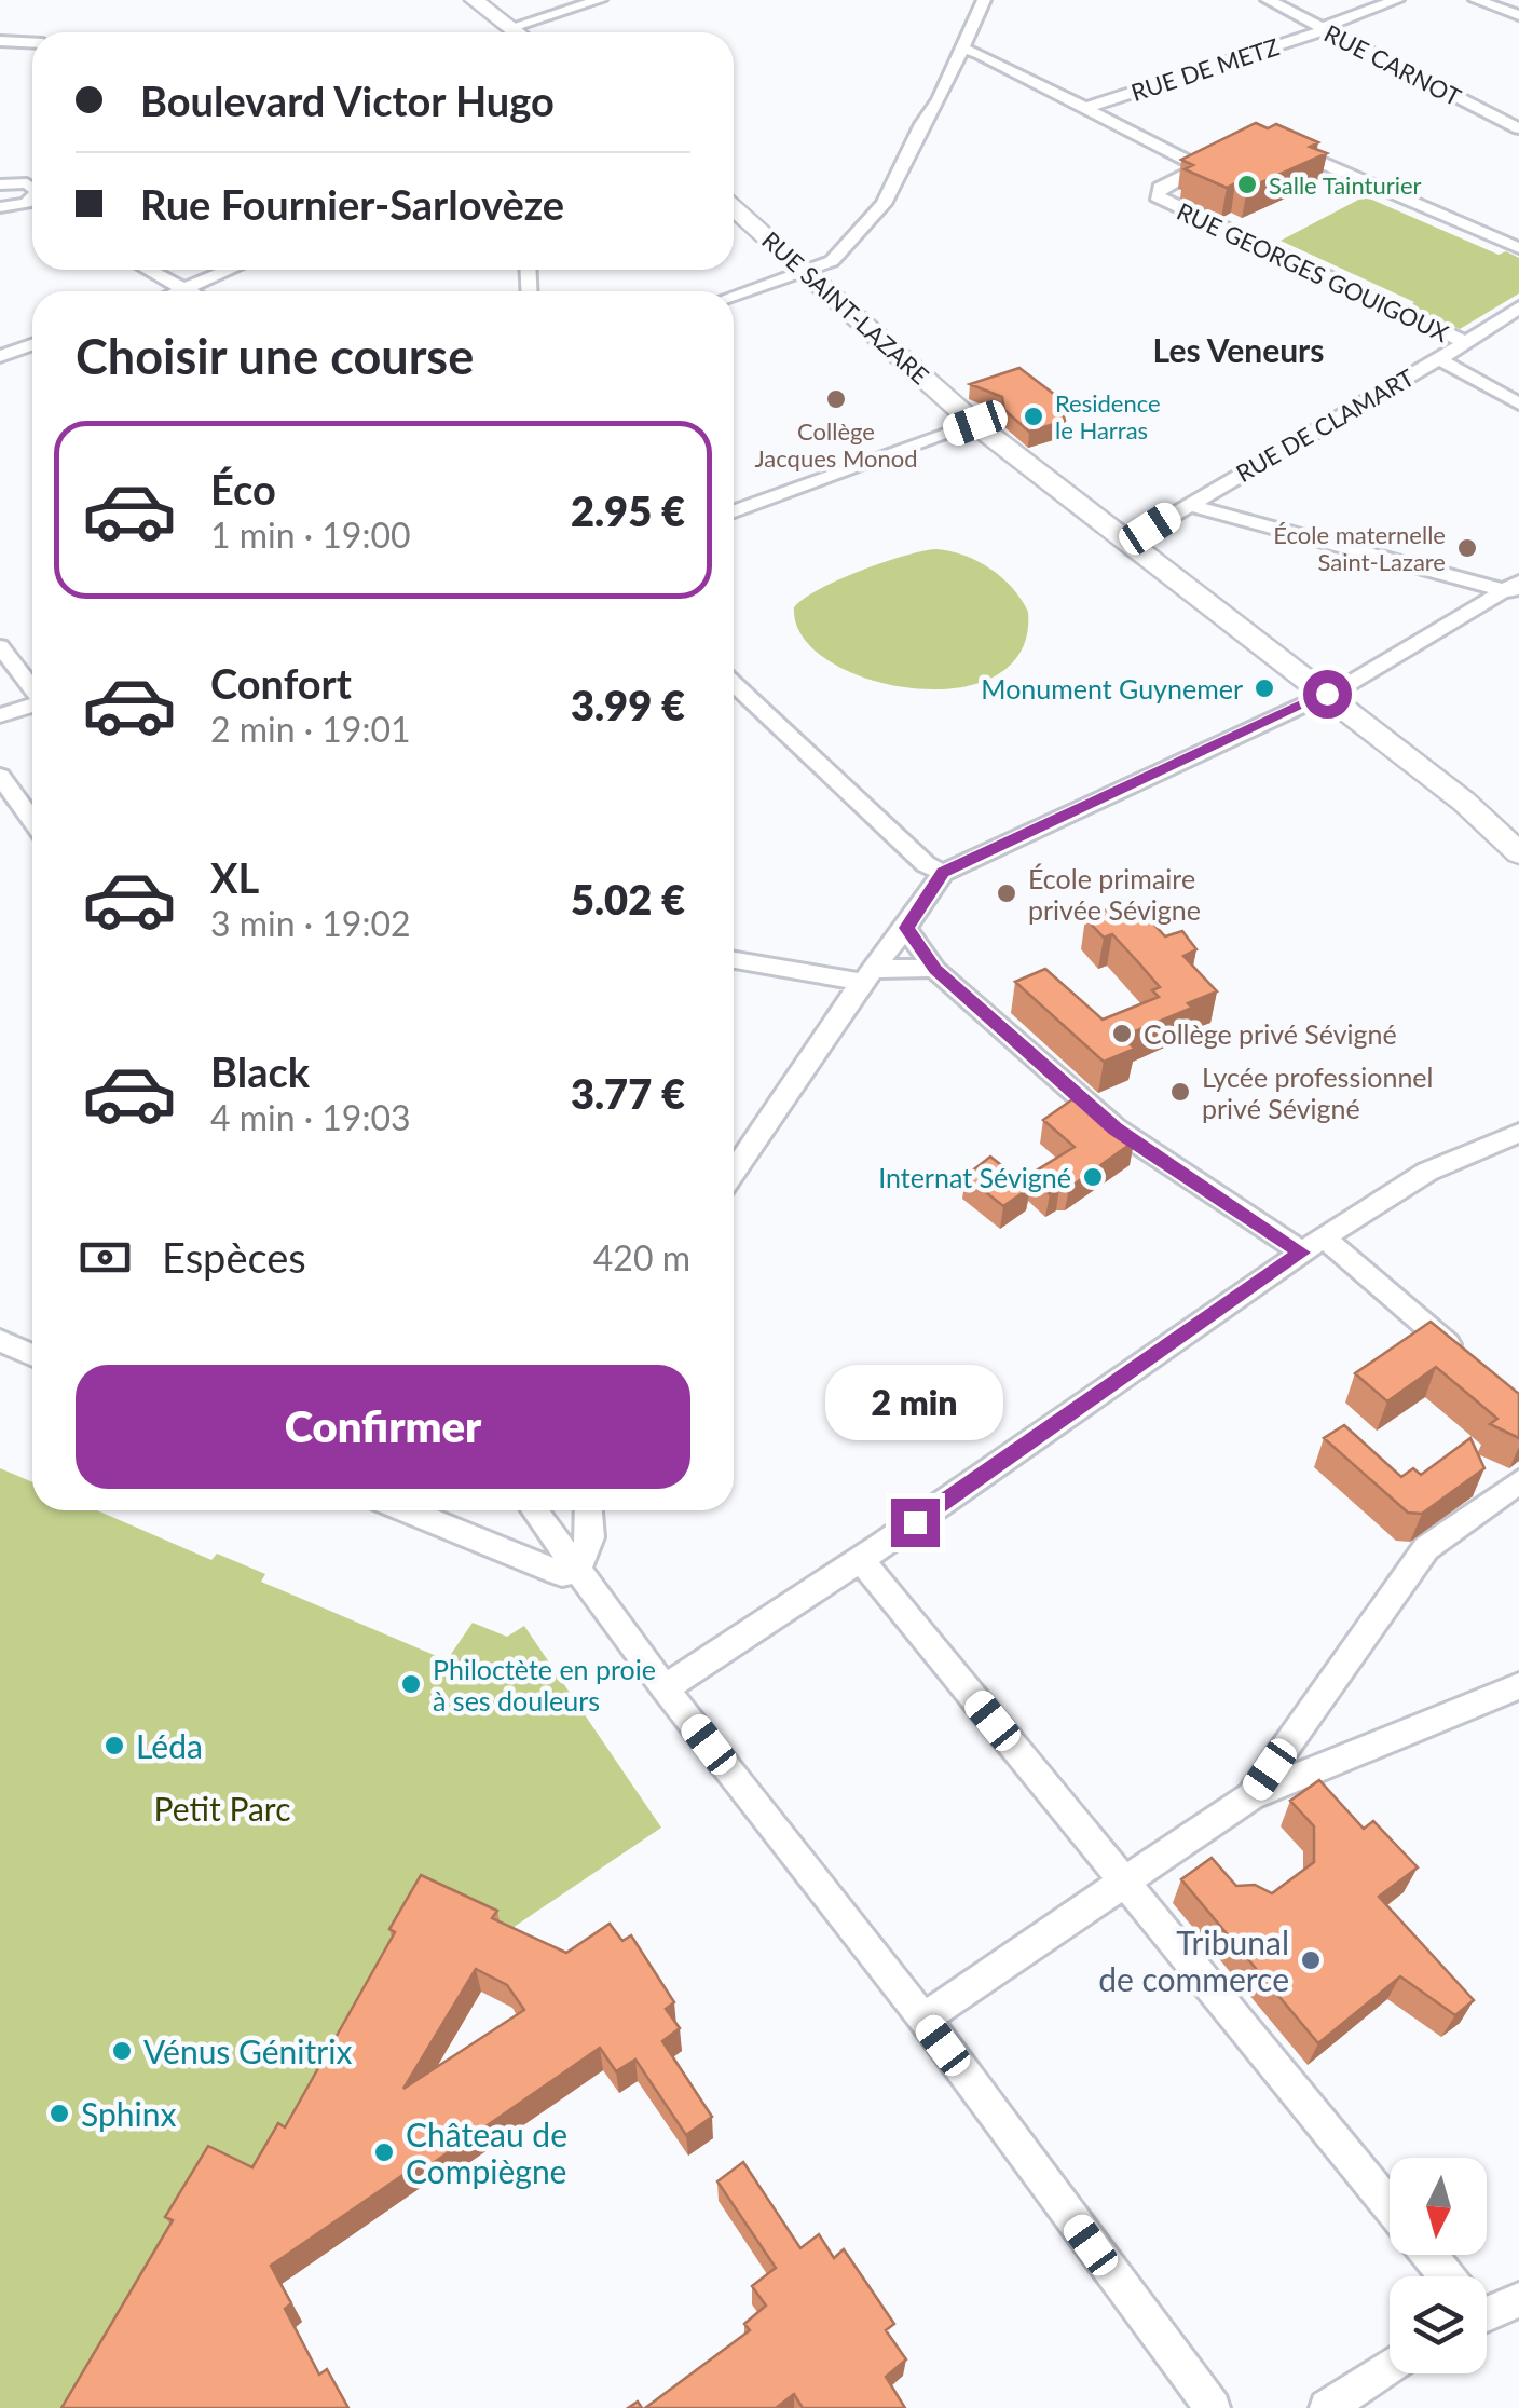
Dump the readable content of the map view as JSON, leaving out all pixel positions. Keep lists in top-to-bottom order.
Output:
{
  "streets": {
    "main road": ["RUE SAINT-LAZARE"],
    "street": [
      "RUE CARNOT",
      "RUE DE METZ",
      "RUE GEORGES GOUIGOUX",
      "RUE DE CLAMART"
    ]
  },
  "crossings": [
    ["RUE CARNOT", "RUE DE METZ"],
    ["RUE GEORGES GOUIGOUX", "RUE DE CLAMART"],
    ["RUE SAINT-LAZARE", "RUE DE CLAMART"]
  ],
  "districts": ["Les Veneurs"],
  "parks": ["Petit Parc"],
  "places": [
    "Salle Tainturier",
    "Collège Jacques Monod",
    "Residence le Harras",
    "École maternelle Saint-Lazare",
    "Monument Guynemer",
    "École primaire privée Sévigne",
    "Collège privé Sévigné",
    "Lycée professionnel privé Sévigné",
    "Internat Sévigné",
    "Philoctète en proie à ses douleurs",
    "Léda",
    "Tribunal de commerce",
    "Vénus Génitrix",
    "Sphinx",
    "Château de Compiègne"
  ],
  "north": "bottom",
  "page": {
    "banner": ["Boulevard Victor Hugo", "Rue Fournier-Sarlovèze"],
    "heading": "Choisir une course",
    "list": [
      {
        "name": "Éco",
        "note": "1 min · 19:00",
        "value": "2.95 €"
      },
      {
        "name": "Confort",
        "note": "2 min · 19:01",
        "value": "3.99 €"
      },
      {
        "name": "XL",
        "note": "3 min · 19:02",
        "value": "5.02 €"
      },
      {
        "name": "Black",
        "note": "4 min · 19:03",
        "value": "3.77 €"
      }
    ],
    "pay": ["Espèces", "420 m"],
    "buttons": "Confirmer",
    "bubble": "2 min"
  }
}
